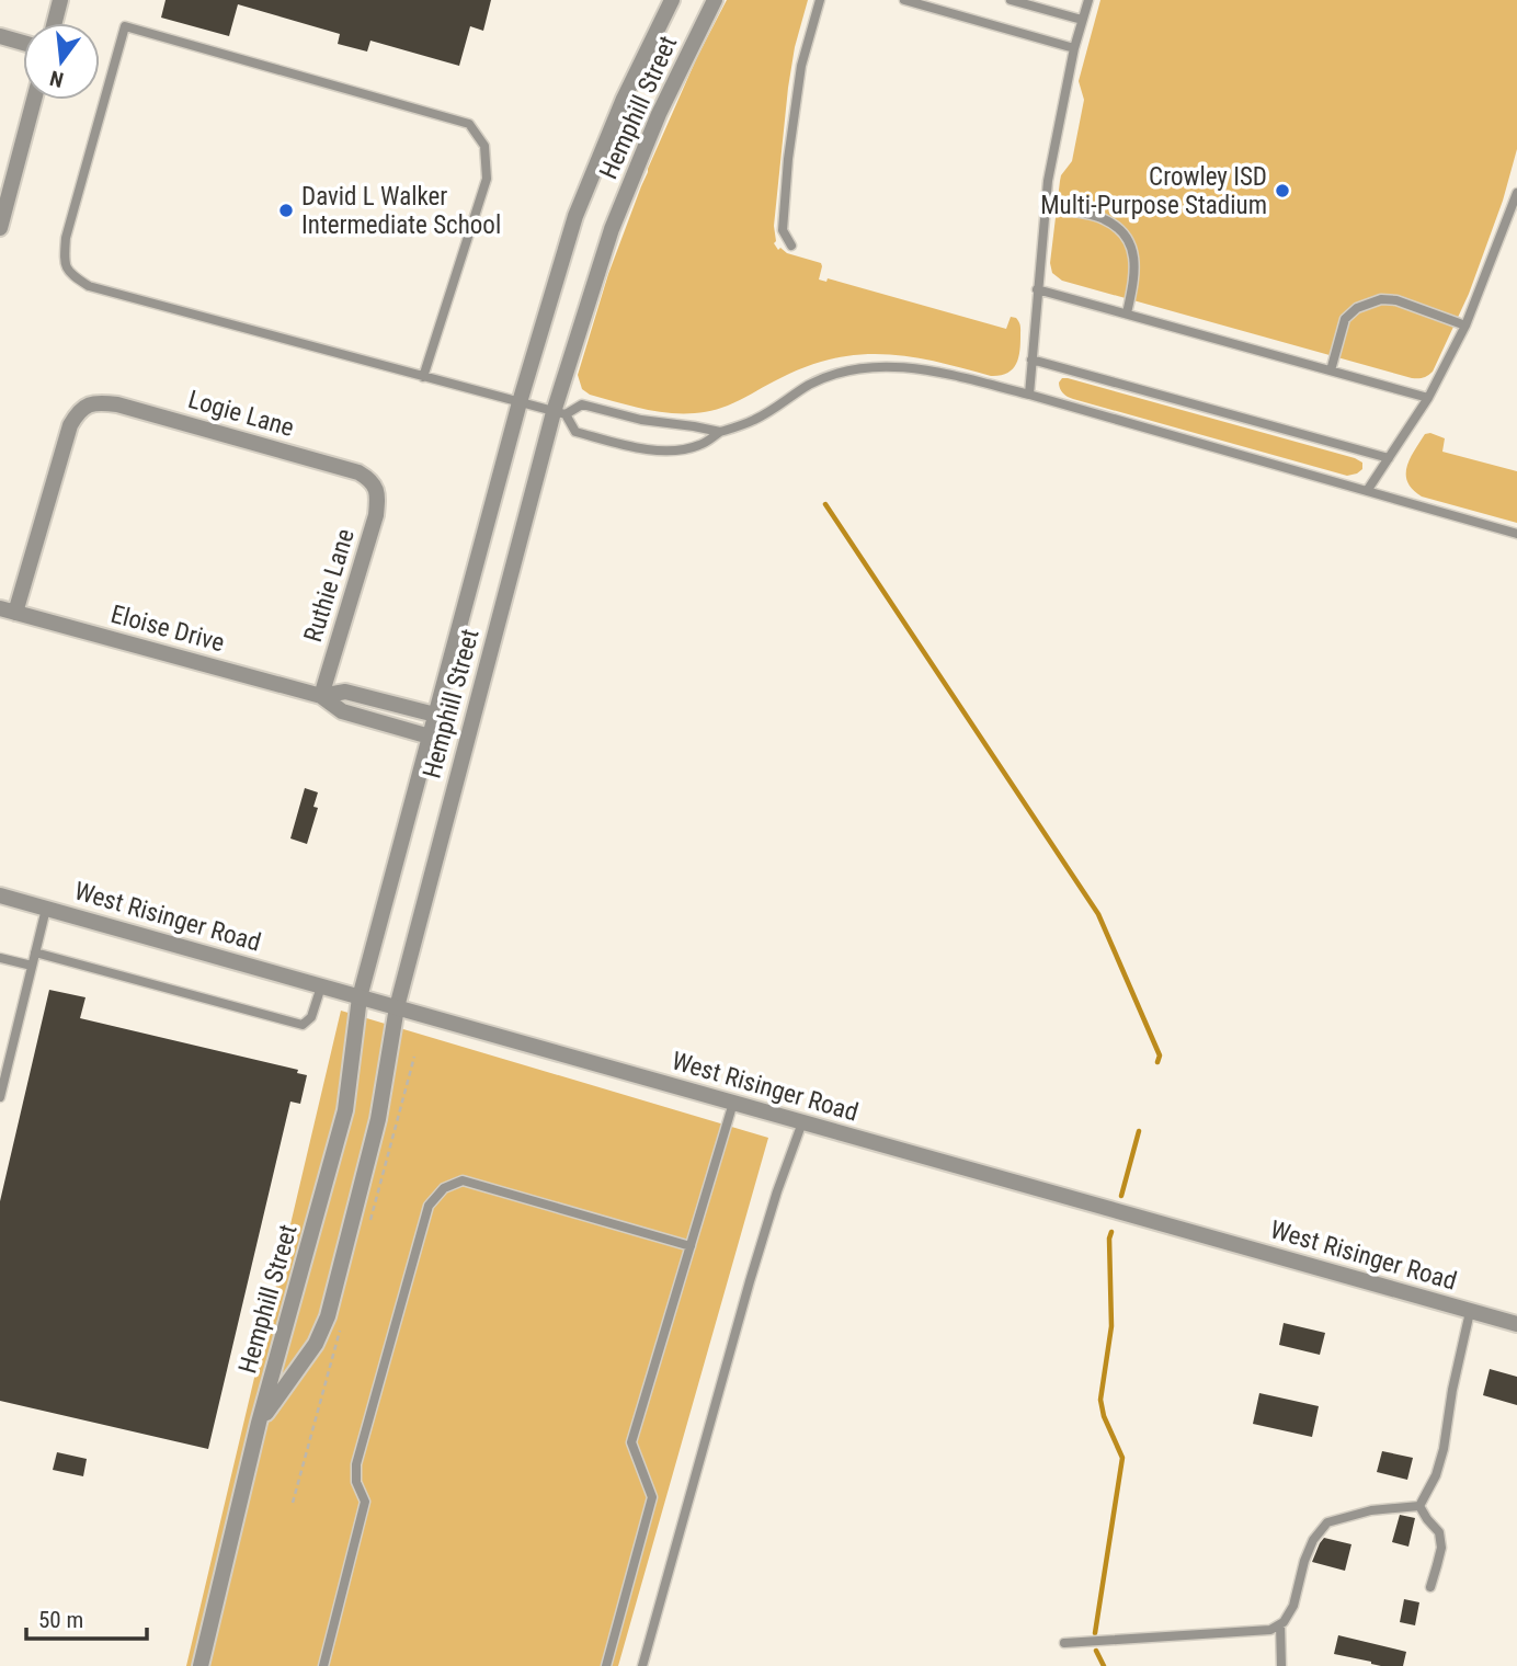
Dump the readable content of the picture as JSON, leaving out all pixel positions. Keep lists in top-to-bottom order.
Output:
{
  "streets": {
    "street": [
      "Hemphill Street",
      "Logie Lane",
      "Ruthie Lane",
      "Eloise Drive",
      "West Risinger Road"
    ]
  },
  "crossings": [
    ["Hemphill Street", "Eloise Drive"],
    ["Hemphill Street", "West Risinger Road"],
    ["Logie Lane", "Ruthie Lane"],
    ["Logie Lane", "Eloise Drive"],
    ["Ruthie Lane", "Eloise Drive"]
  ],
  "places": ["Crowley ISD Multi-Purpose Stadium", "David L Walker Intermediate School"],
  "scale_bar": "50 m",
  "north": "bottom"
}
